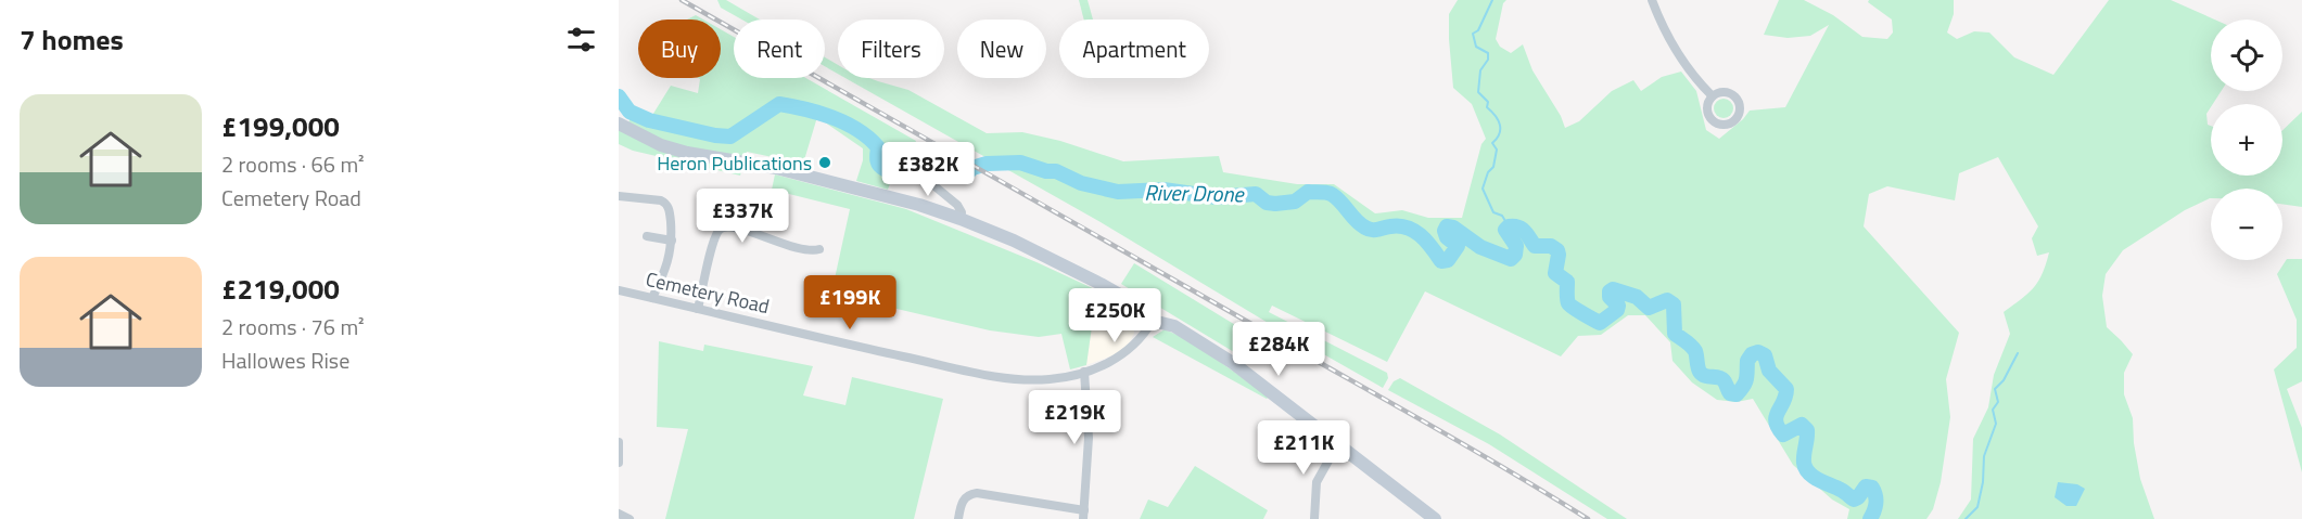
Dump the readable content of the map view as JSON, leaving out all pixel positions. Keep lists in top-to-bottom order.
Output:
{
  "streets": {
    "street": ["Cemetery Road"]
  },
  "water": ["River Drone"],
  "places": ["Heron Publications"],
  "page": {
    "heading": "7 homes",
    "map_buttons": ["+", "−"],
    "chip": [
      "Buy",
      "Rent",
      "Filters",
      "New",
      "Apartment"
    ],
    "list": [
      {
        "name": "£199,000",
        "note": "2 rooms · 66 m² · Cemetery Road"
      },
      {
        "name": "£219,000",
        "note": "2 rooms · 76 m² · Hallowes Rise"
      }
    ],
    "price": [
      "£382K",
      "£337K",
      "£199K",
      "£250K",
      "£284K",
      "£219K",
      "£211K"
    ]
  }
}
